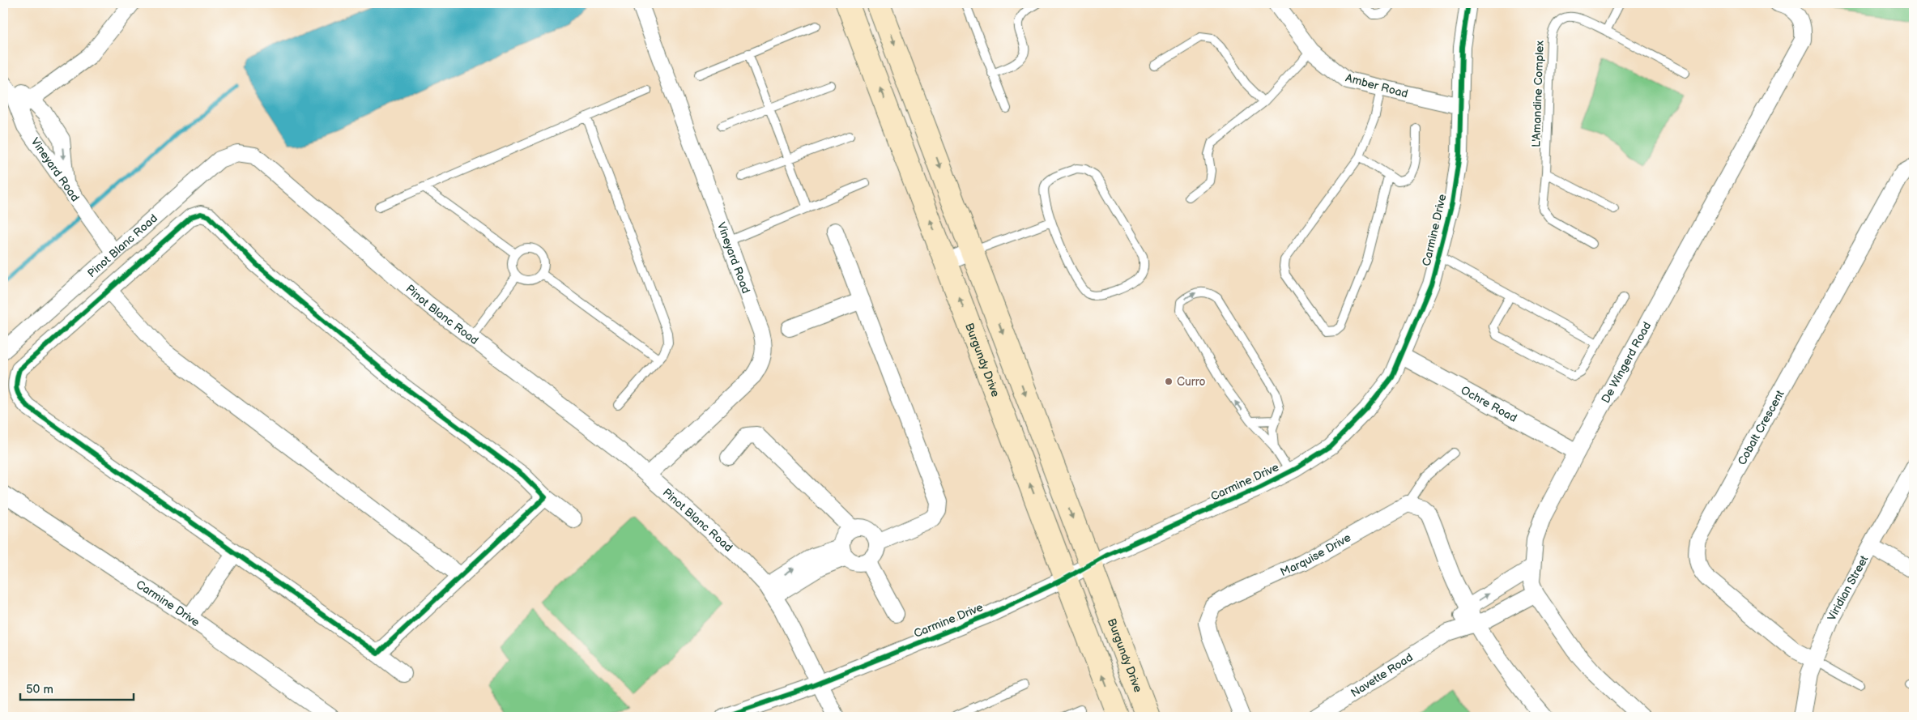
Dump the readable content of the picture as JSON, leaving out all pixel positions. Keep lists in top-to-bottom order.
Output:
{
  "streets": {
    "main road": ["Burgundy Drive"],
    "street": [
      "Amber Road",
      "Vineyard Road",
      "Carmine Drive",
      "Pinot Blanc Road",
      "De Wingerd Road",
      "Ochre Road",
      "Cobalt Crescent",
      "Marquise Drive",
      "Viridian Street",
      "Navette Road"
    ],
    "lane": ["L'Amandine Complex"]
  },
  "crossings": [
    ["Amber Road", "Carmine Drive"],
    ["Vineyard Road", "Pinot Blanc Road"],
    ["Carmine Drive", "Pinot Blanc Road"],
    ["Carmine Drive", "Burgundy Drive"],
    ["Carmine Drive", "Ochre Road"],
    ["De Wingerd Road", "Ochre Road"],
    ["Cobalt Crescent", "Viridian Street"]
  ],
  "places": ["Curro"],
  "scale_bar": "50 m"
}
